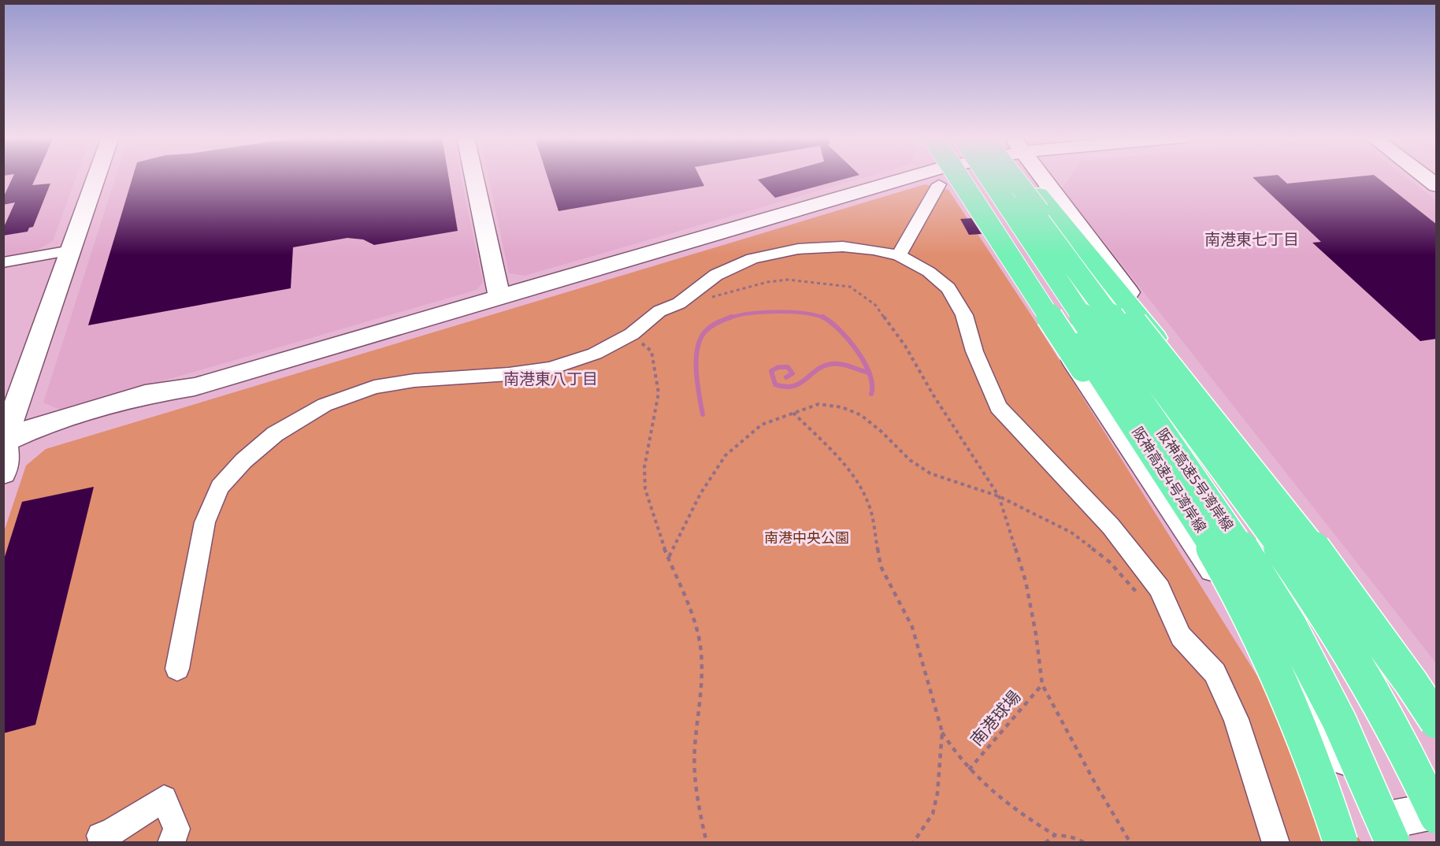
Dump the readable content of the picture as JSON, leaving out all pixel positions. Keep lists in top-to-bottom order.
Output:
{
  "streets": {
    "highway": ["阪神高速4号湾岸線", "阪神高速5号湾岸線"],
    "path": ["南港球場"]
  },
  "districts": ["南港東七丁目", "南港東八丁目"],
  "parks": ["南港中央公園"]
}
